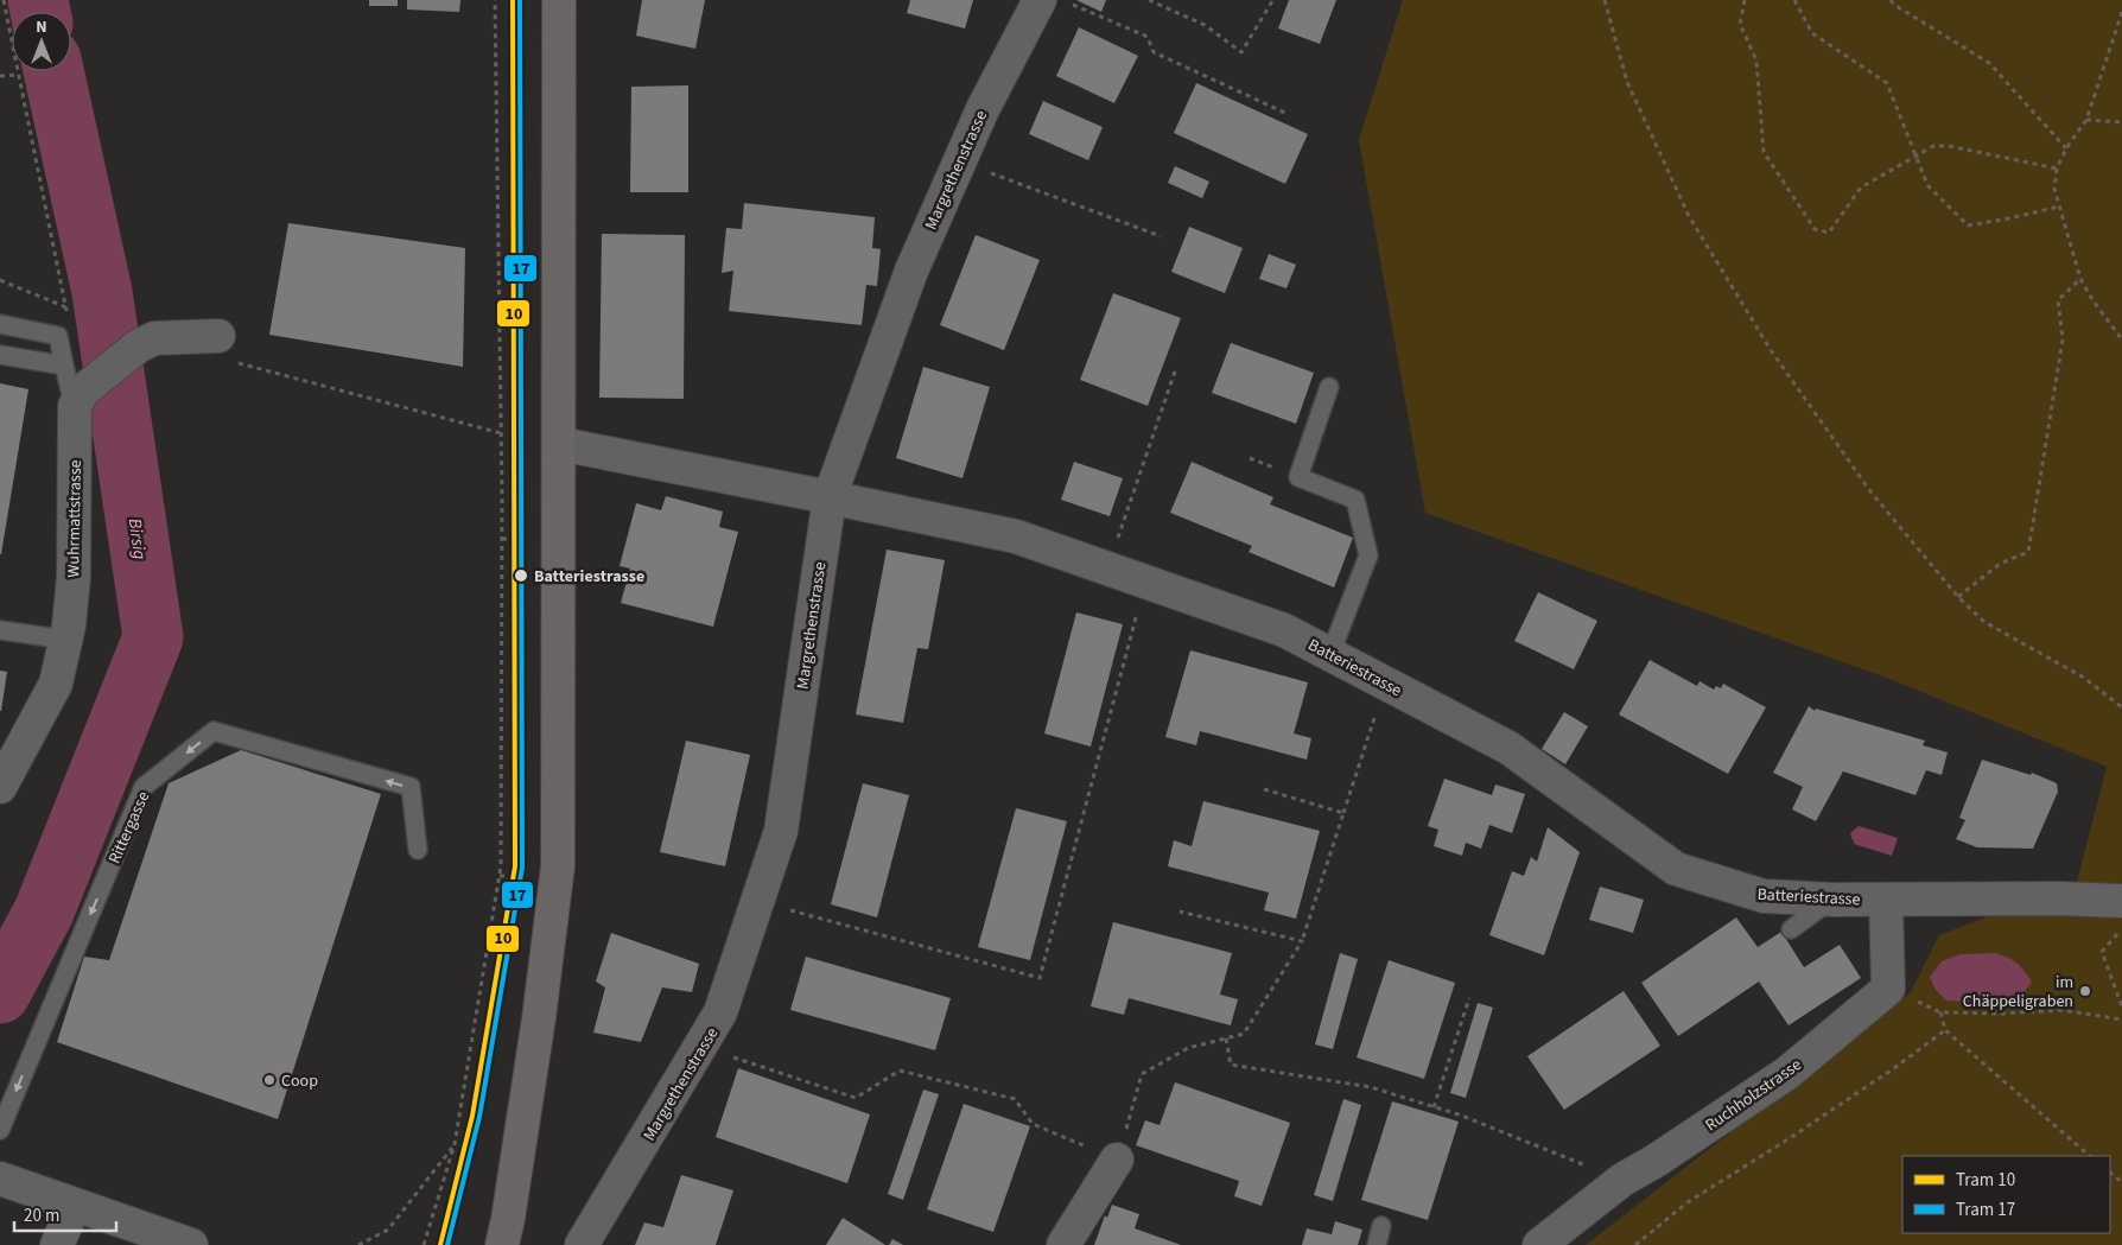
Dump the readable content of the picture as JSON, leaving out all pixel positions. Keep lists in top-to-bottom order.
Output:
{
  "streets": {
    "street": [
      "Margrethenstrasse",
      "Wuhrmattstrasse",
      "Batteriestrasse",
      "Ruchholzstrasse"
    ],
    "lane": ["Rittergasse"]
  },
  "crossings": [
    ["Margrethenstrasse", "Batteriestrasse"]
  ],
  "water": ["Birsig"],
  "places": ["Batteriestrasse", "im Chäppeligraben", "Coop"],
  "lines": ["tram line 10", "tram line 17"],
  "legend": ["Tram 10", "Tram 17"],
  "scale_bar": "20 m",
  "north": "top"
}
